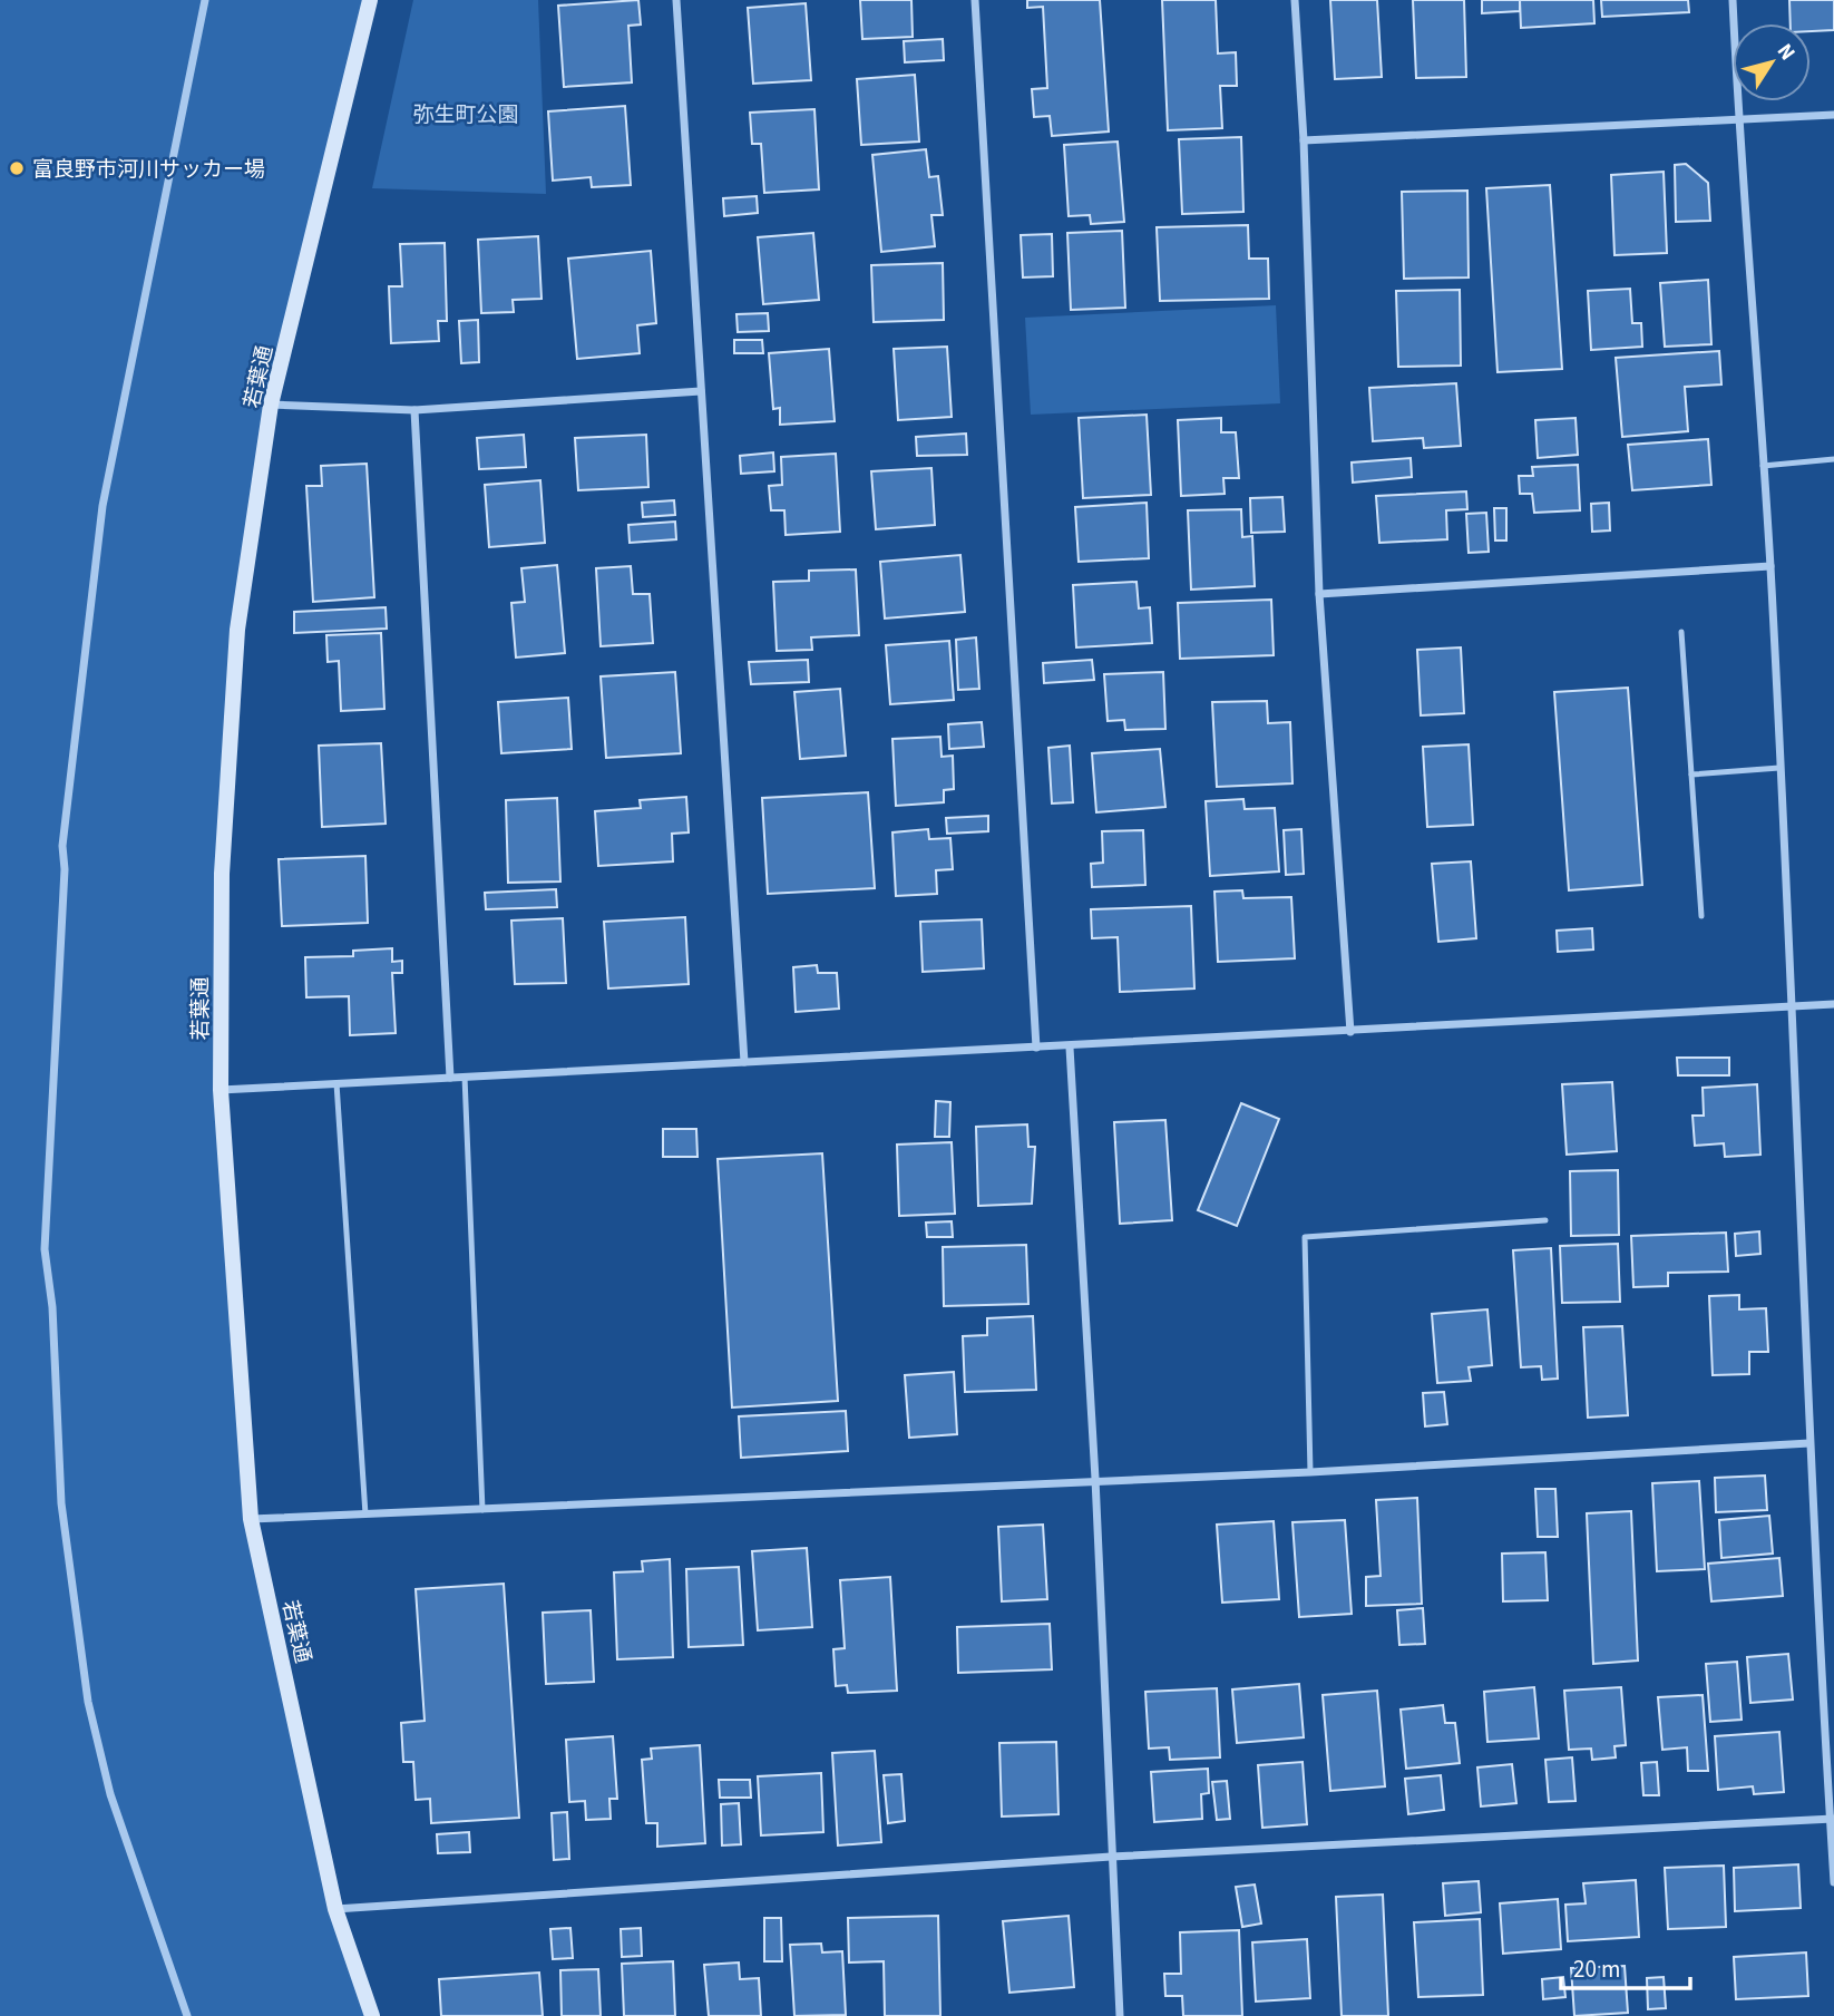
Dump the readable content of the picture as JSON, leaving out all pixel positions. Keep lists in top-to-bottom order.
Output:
{
  "streets": {
    "street": ["若葉通"]
  },
  "parks": ["弥生町公園"],
  "places": ["富良野市河川サッカー場"],
  "scale_bar": "20 m",
  "north": "top right"
}
